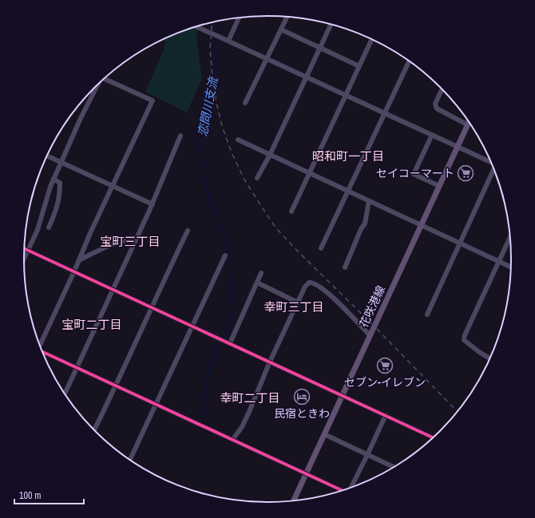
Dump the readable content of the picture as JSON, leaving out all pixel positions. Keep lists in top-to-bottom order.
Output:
{
  "streets": {
    "main road": ["花咲港線"]
  },
  "districts": [
    "昭和町一丁目",
    "宝町三丁目",
    "幸町三丁目",
    "宝町二丁目",
    "幸町二丁目"
  ],
  "water": ["恋問川支流"],
  "places": {
    "supermarket": ["セイコーマート", "セブン-イレブン"],
    "hotel": ["民宿ときわ"]
  },
  "scale_bar": "100 m"
}
